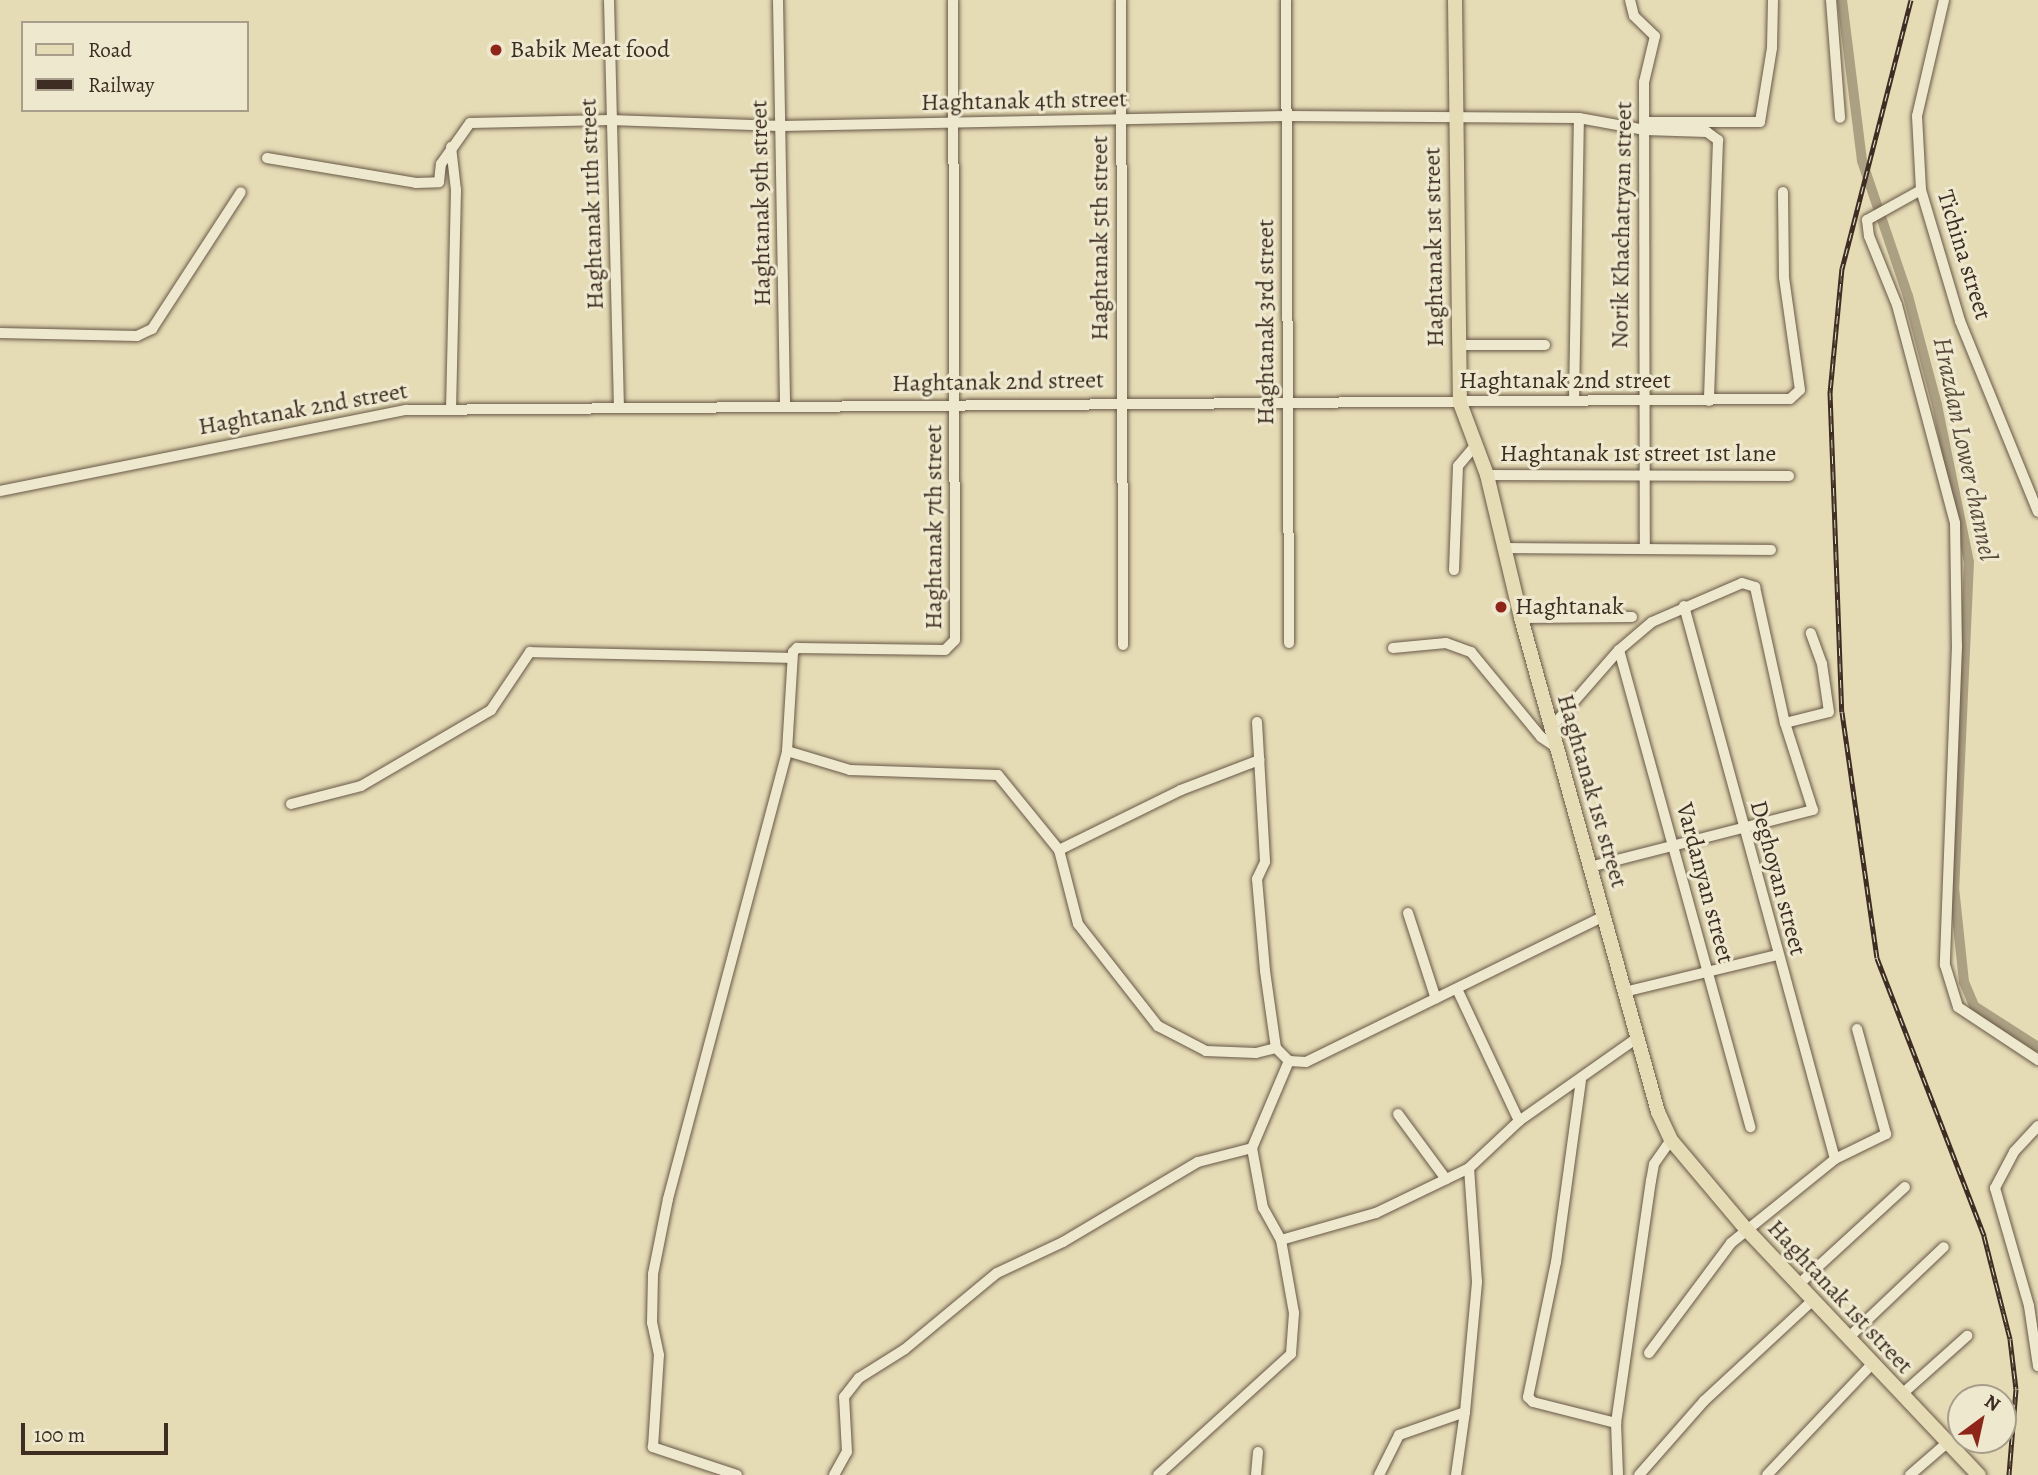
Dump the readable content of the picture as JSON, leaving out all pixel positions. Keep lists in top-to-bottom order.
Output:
{
  "streets": {
    "main road": ["Haghtanak 1st street"],
    "street": [
      "Haghtanak 4th street",
      "Haghtanak 9th street",
      "Haghtanak 11th street",
      "Norik Khachatryan street",
      "Haghtanak 5th street",
      "Tichina street",
      "Haghtanak 3rd street",
      "Haghtanak 2nd street",
      "Haghtanak 1st street 1st lane",
      "Haghtanak 7th street",
      "Deghoyan street",
      "Vardanyan street"
    ]
  },
  "crossings": [
    ["Haghtanak 4th street", "Haghtanak 9th street"],
    ["Haghtanak 4th street", "Haghtanak 11th street"],
    ["Haghtanak 4th street", "Norik Khachatryan street"],
    ["Haghtanak 4th street", "Haghtanak 5th street"],
    ["Haghtanak 4th street", "Haghtanak 1st street"],
    ["Haghtanak 4th street", "Haghtanak 3rd street"],
    ["Haghtanak 4th street", "Haghtanak 7th street"],
    ["Haghtanak 9th street", "Haghtanak 2nd street"],
    ["Haghtanak 11th street", "Haghtanak 2nd street"],
    ["Norik Khachatryan street", "Haghtanak 2nd street"],
    ["Norik Khachatryan street", "Haghtanak 1st street 1st lane"],
    ["Haghtanak 5th street", "Haghtanak 2nd street"],
    ["Haghtanak 1st street", "Haghtanak 2nd street"],
    ["Haghtanak 1st street", "Haghtanak 1st street 1st lane"],
    ["Haghtanak 3rd street", "Haghtanak 2nd street"],
    ["Haghtanak 2nd street", "Haghtanak 7th street"]
  ],
  "water": ["Hrazdan Lower channel"],
  "places": ["Babik Meat food", "Haghtanak"],
  "legend": ["Road", "Railway"],
  "scale_bar": "100 m",
  "north": "top right"
}
